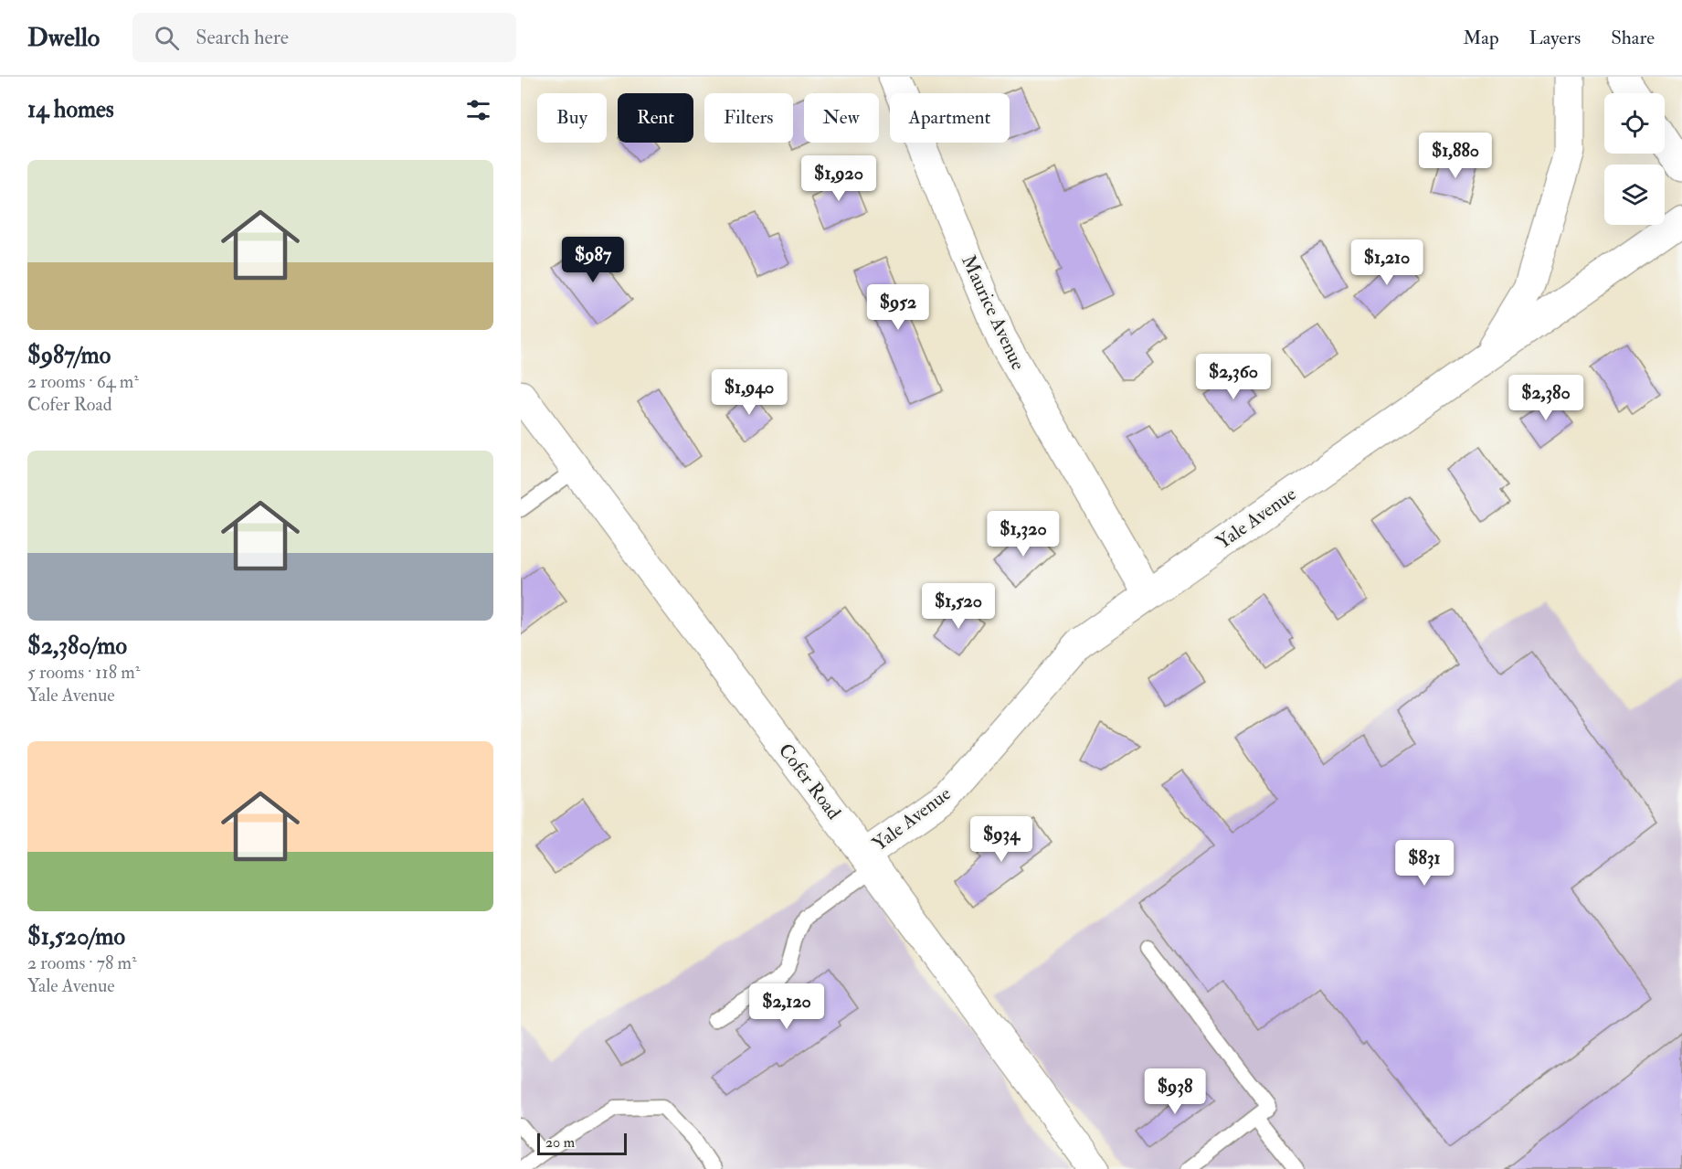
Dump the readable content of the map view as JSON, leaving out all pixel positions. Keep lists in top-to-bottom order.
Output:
{
  "streets": {
    "street": ["Maurice Avenue", "Yale Avenue", "Cofer Road"]
  },
  "crossings": [
    ["Maurice Avenue", "Yale Avenue"],
    ["Yale Avenue", "Cofer Road"]
  ],
  "scale_bar": "20 m",
  "page": {
    "header": "Dwello",
    "search": "Search here",
    "nav": ["Map", "Layers", "Share"],
    "heading": "14 homes",
    "chip": [
      "Buy",
      "Rent",
      "Filters",
      "New",
      "Apartment"
    ],
    "price": [
      "$1,880",
      "$1,920",
      "$987",
      "$1,210",
      "$952",
      "$2,360",
      "$1,940",
      "$2,380",
      "$1,320",
      "$1,520",
      "$934",
      "$831",
      "$2,120",
      "$938"
    ],
    "list": [
      {
        "name": "$987/mo",
        "note": "2 rooms · 64 m² · Cofer Road"
      },
      {
        "name": "$2,380/mo",
        "note": "5 rooms · 118 m² · Yale Avenue"
      },
      {
        "name": "$1,520/mo",
        "note": "2 rooms · 78 m² · Yale Avenue"
      }
    ],
    "scale": "20 m"
  }
}
